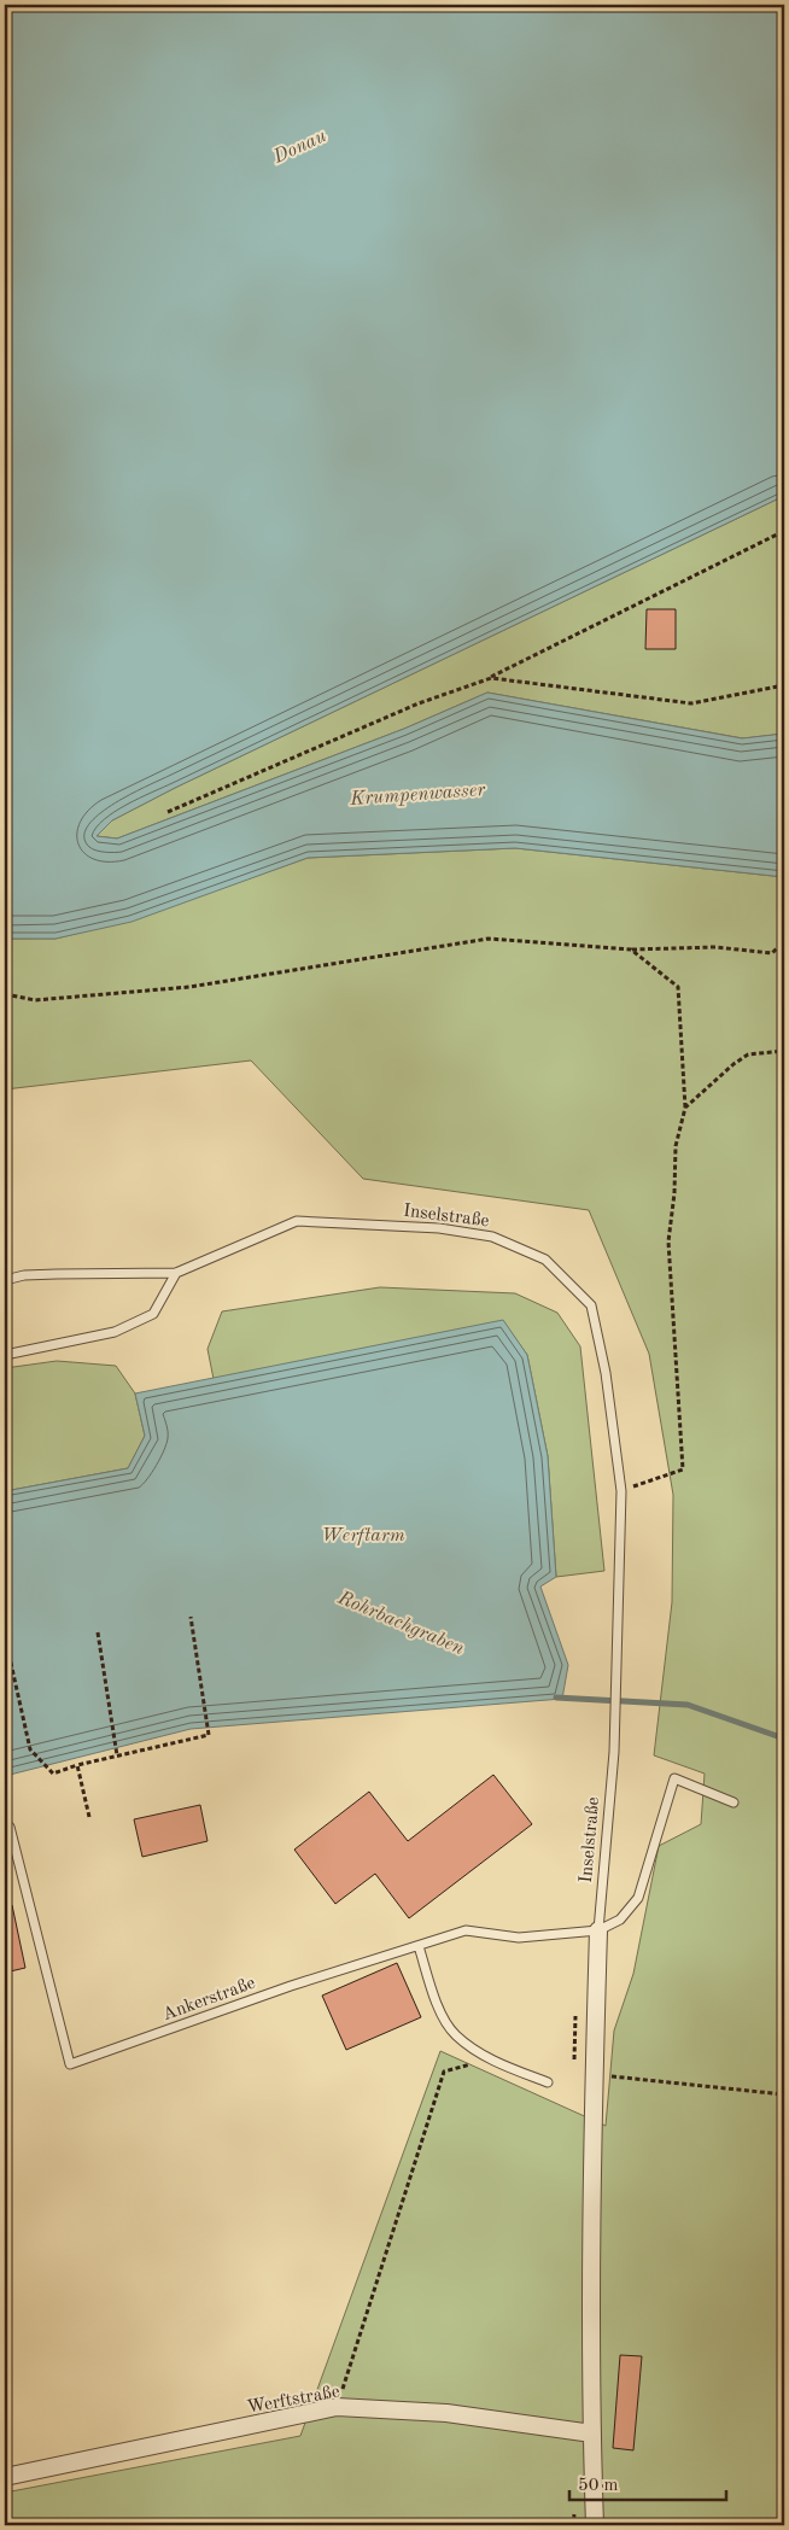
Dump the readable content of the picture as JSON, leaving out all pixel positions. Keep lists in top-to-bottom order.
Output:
{
  "streets": {
    "street": ["Werftstraße"],
    "lane": ["Inselstraße", "Ankerstraße"]
  },
  "crossings": [
    ["Inselstraße", "Ankerstraße"]
  ],
  "water": [
    "Donau",
    "Krumpenwasser",
    "Werftarm",
    "Rohrbachgraben"
  ],
  "scale_bar": "50 m"
}
